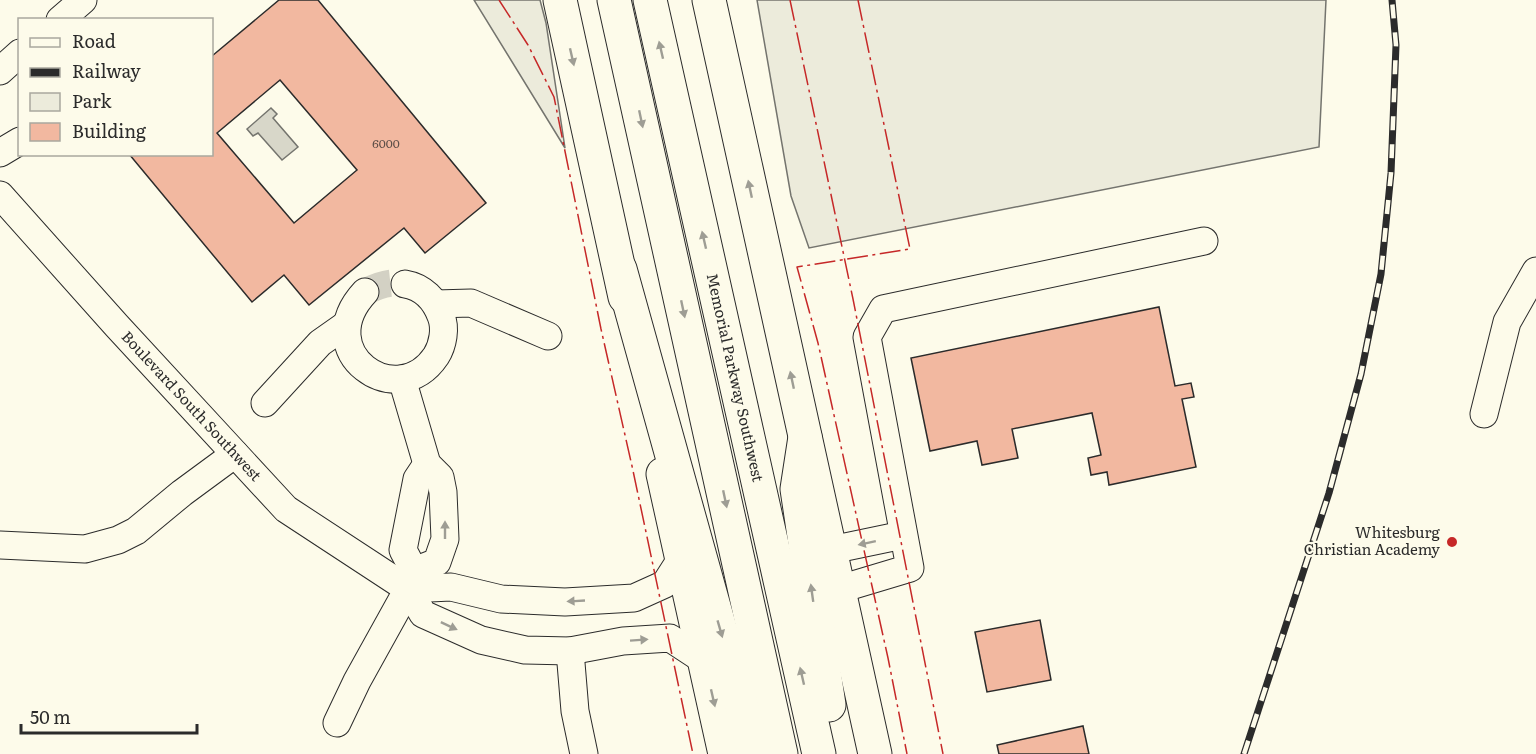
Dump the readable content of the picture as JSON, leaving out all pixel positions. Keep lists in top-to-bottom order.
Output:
{
  "streets": {
    "main road": ["Memorial Parkway Southwest"],
    "street": ["Boulevard South Southwest"]
  },
  "places": ["Whitesburg Christian Academy"],
  "house_numbers": ["6000"],
  "legend": [
    "Road",
    "Railway",
    "Park",
    "Building"
  ],
  "scale_bar": "50 m"
}
